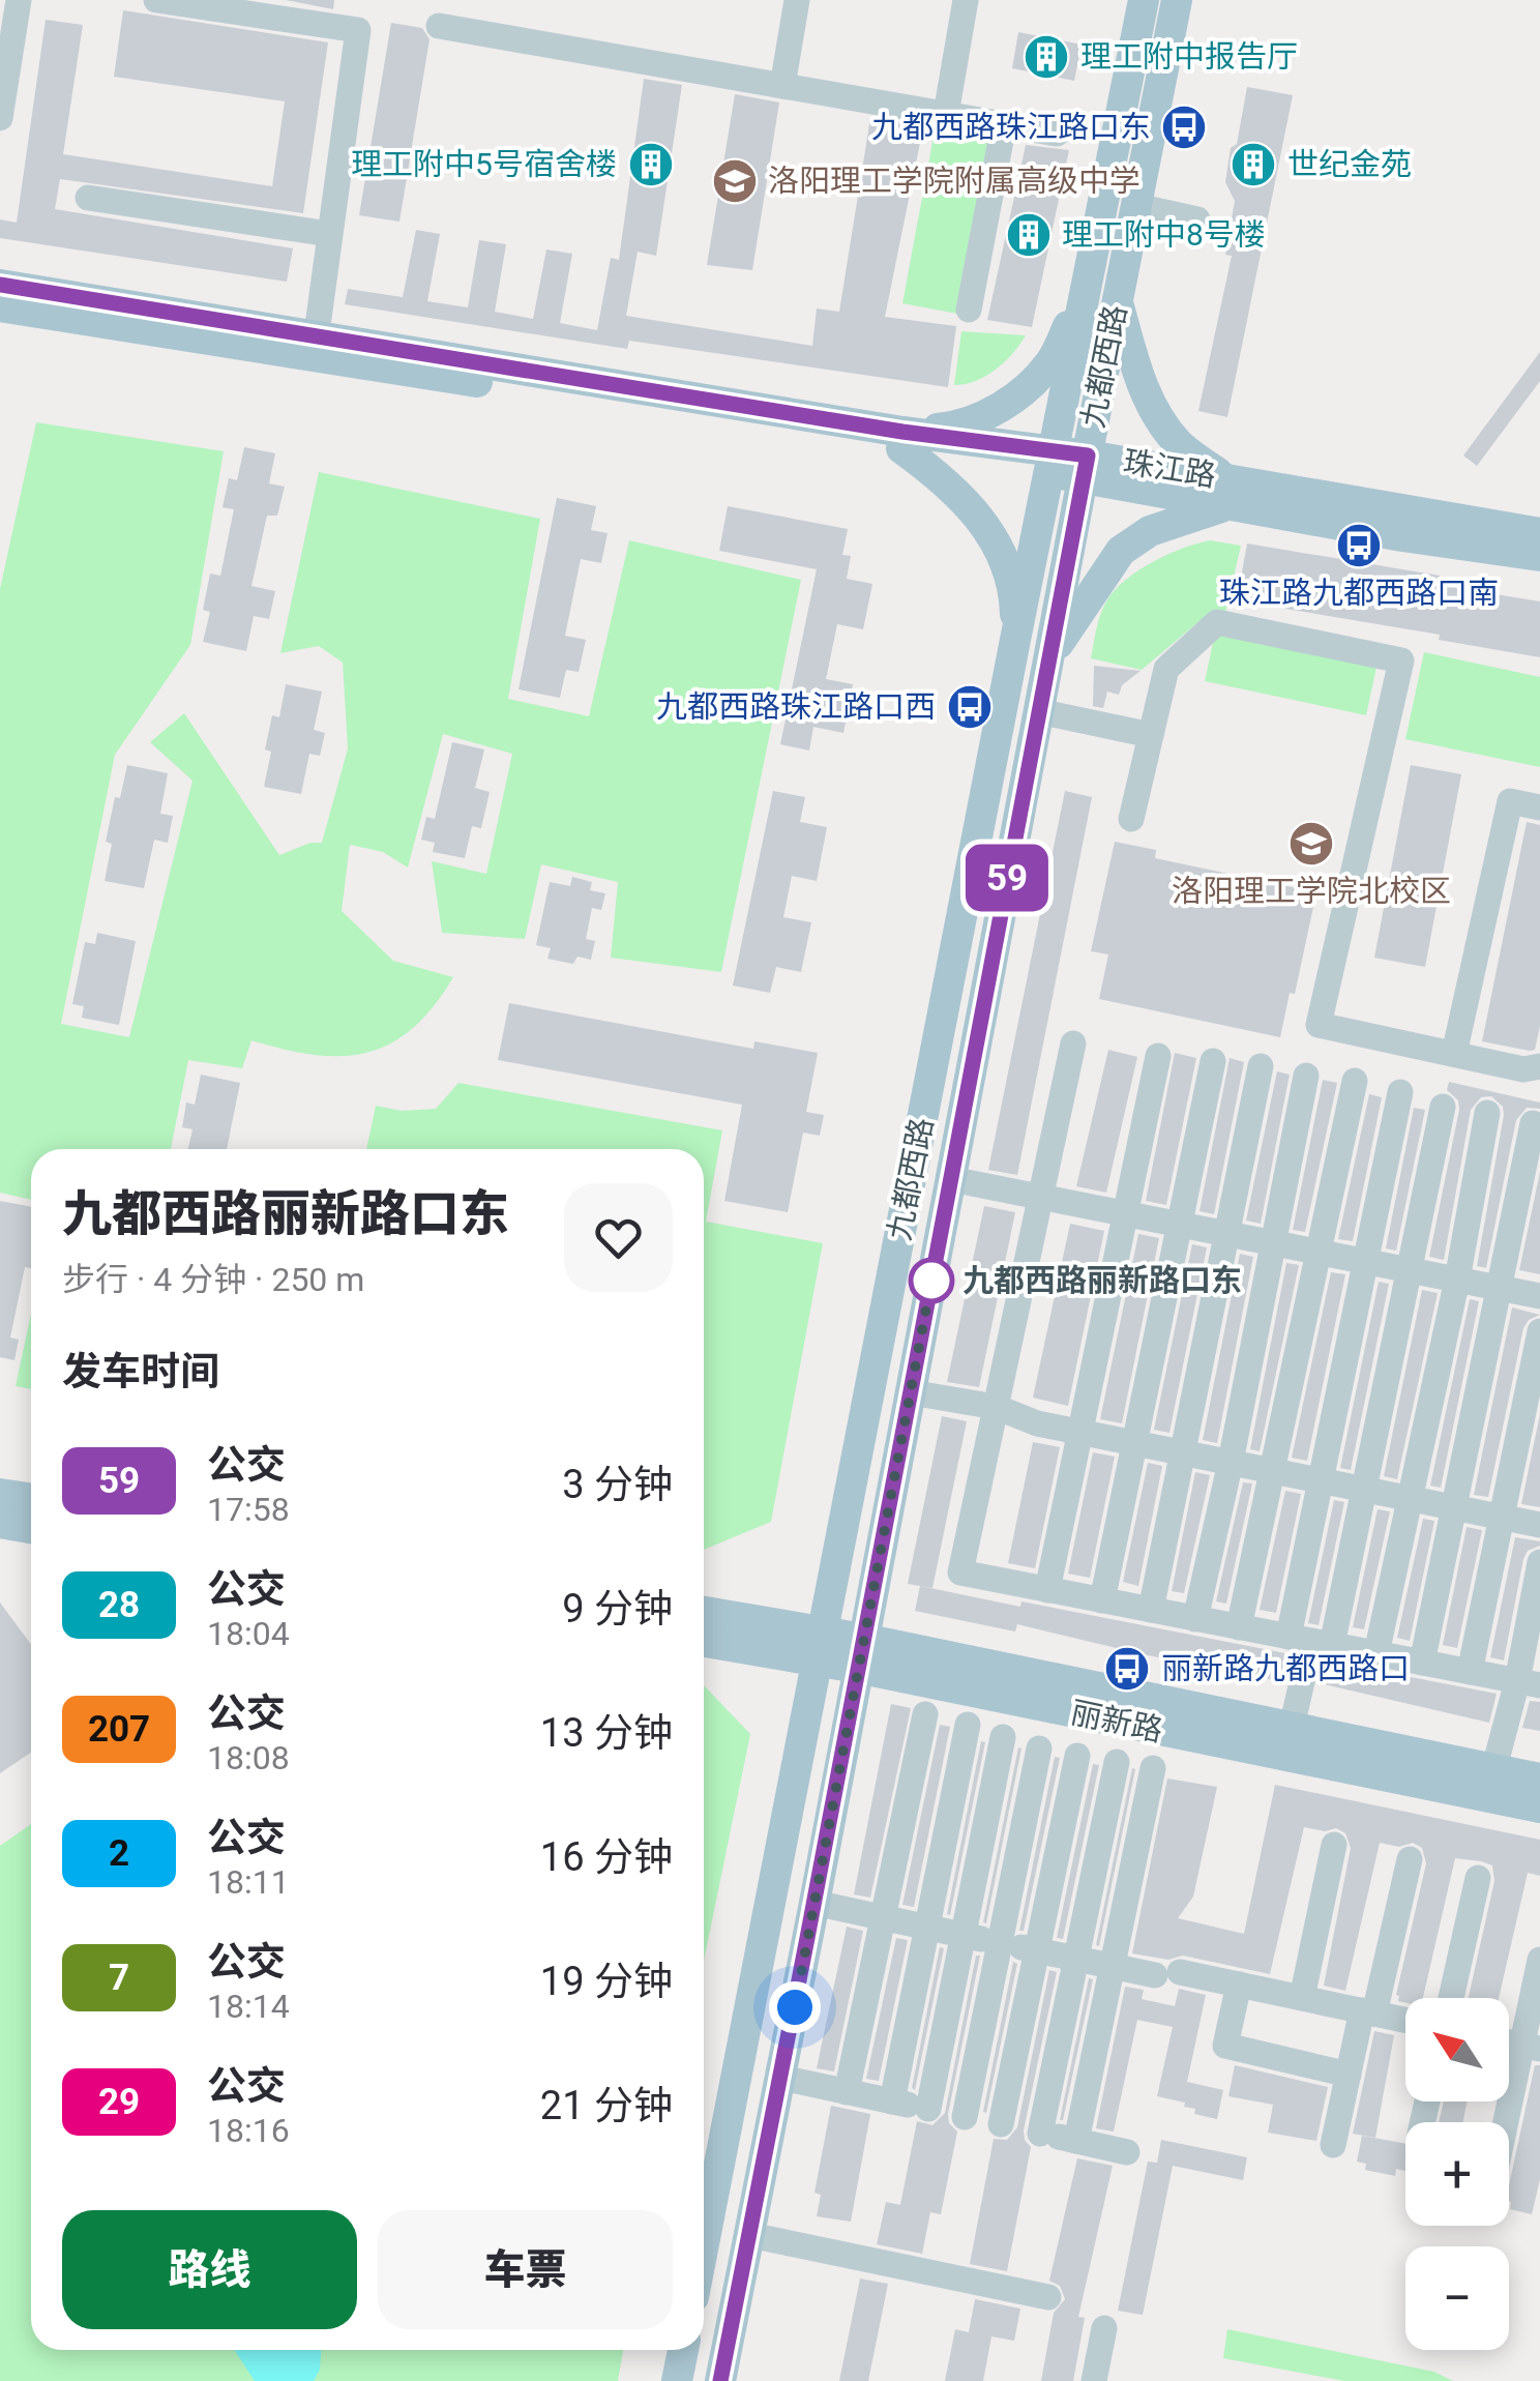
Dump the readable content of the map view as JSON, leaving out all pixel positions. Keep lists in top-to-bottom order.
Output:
{
  "streets": {
    "main road": ["九都西路", "珠江路", "丽新路"]
  },
  "crossings": [
    ["九都西路", "珠江路"],
    ["九都西路", "丽新路"]
  ],
  "places": {
    "building": [
      "理工附中报告厅",
      "理工附中5号宿舍楼",
      "世纪金苑",
      "理工附中8号楼"
    ],
    "bus stop": [
      "九都西路珠江路口东",
      "珠江路九都西路口南",
      "九都西路珠江路口西",
      "丽新路九都西路口"
    ],
    "school or university": ["洛阳理工学院附属高级中学", "洛阳理工学院北校区"],
    "other": ["九都西路丽新路口东"]
  },
  "lines": ["bus line 59"],
  "north": "top left",
  "page": {
    "on_map": "59",
    "heading": [
      ["九都西路丽新路口东", "步行 · 4 分钟 · 250 m"],
      "发车时间"
    ],
    "list": [
      {
        "mark": "59",
        "name": "公交",
        "note": "17:58",
        "value": "3 分钟"
      },
      {
        "mark": "28",
        "name": "公交",
        "note": "18:04",
        "value": "9 分钟"
      },
      {
        "mark": "207",
        "name": "公交",
        "note": "18:08",
        "value": "13 分钟"
      },
      {
        "mark": "2",
        "name": "公交",
        "note": "18:11",
        "value": "16 分钟"
      },
      {
        "mark": "7",
        "name": "公交",
        "note": "18:14",
        "value": "19 分钟"
      },
      {
        "mark": "29",
        "name": "公交",
        "note": "18:16",
        "value": "21 分钟"
      }
    ],
    "map_buttons": ["+", "−"],
    "buttons": ["路线", "车票"]
  }
}
